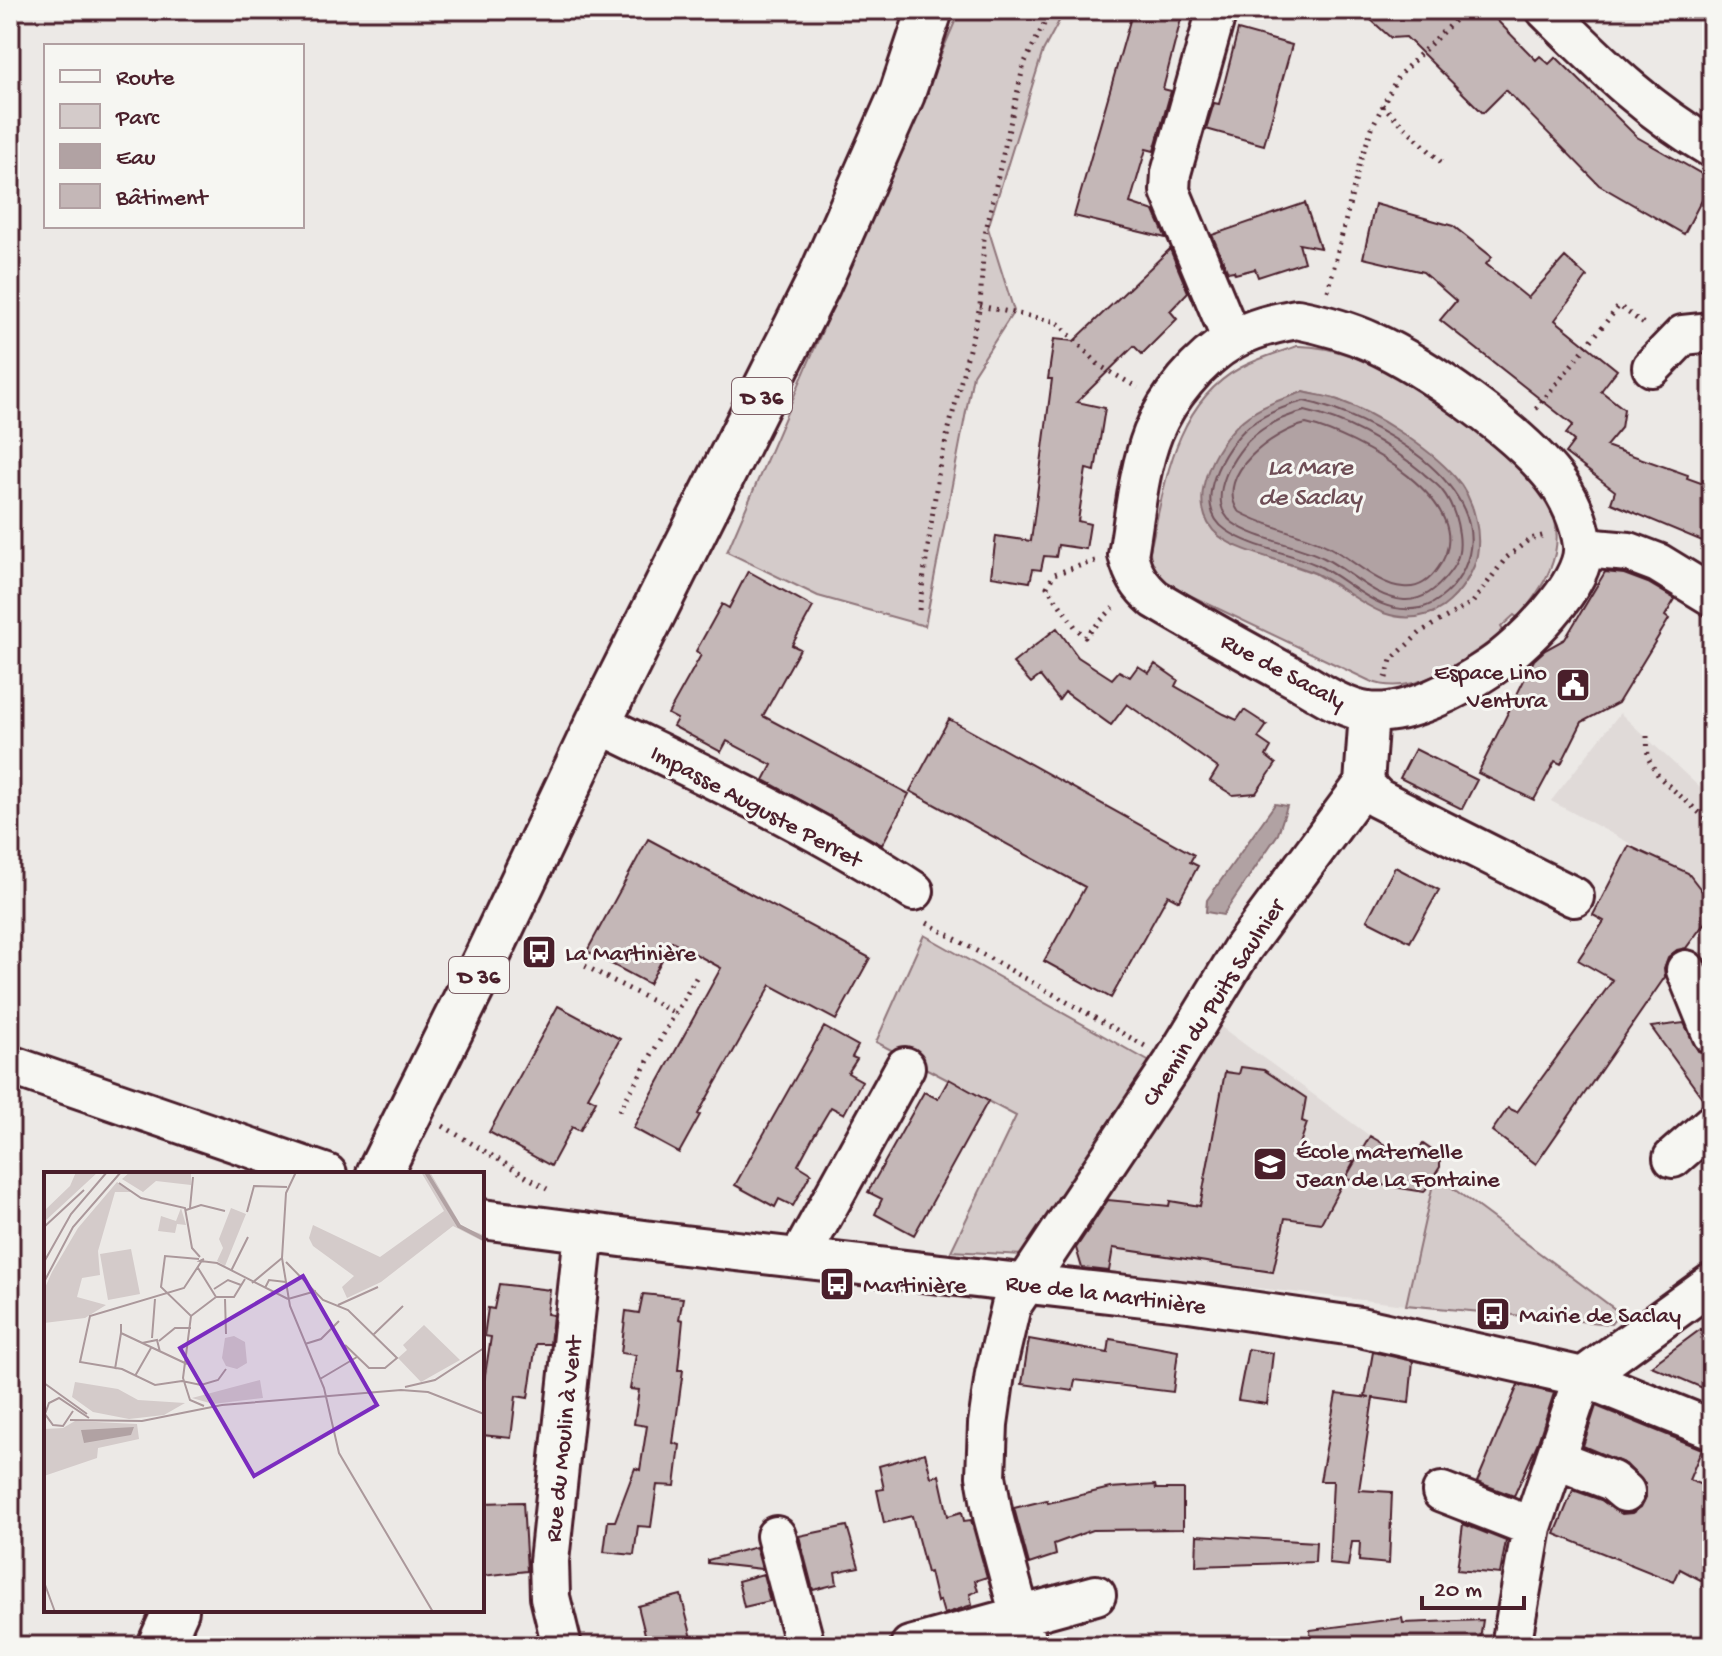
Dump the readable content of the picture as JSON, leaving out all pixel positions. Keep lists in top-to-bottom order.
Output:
{
  "streets": {
    "main road": ["D 36"],
    "street": [
      "Rue de Sacaly",
      "Impasse Auguste Perret",
      "Chemin du Puits Saulnier",
      "Rue de la Martinière",
      "Rue du Moulin à Vent"
    ]
  },
  "crossings": [
    ["D 36", "Impasse Auguste Perret"],
    ["Chemin du Puits Saulnier", "Rue de la Martinière"],
    ["Rue de la Martinière", "Rue du Moulin à Vent"]
  ],
  "water": ["La Mare de Saclay"],
  "places": {
    "public building": ["Espace Lino Ventura"],
    "bus stop": ["La Martinière", "Martinière", "Mairie de Saclay"],
    "school or university": ["École maternelle Jean de La Fontaine"]
  },
  "legend": [
    "Route",
    "Parc",
    "Eau",
    "Bâtiment"
  ],
  "scale_bar": "20 m"
}
